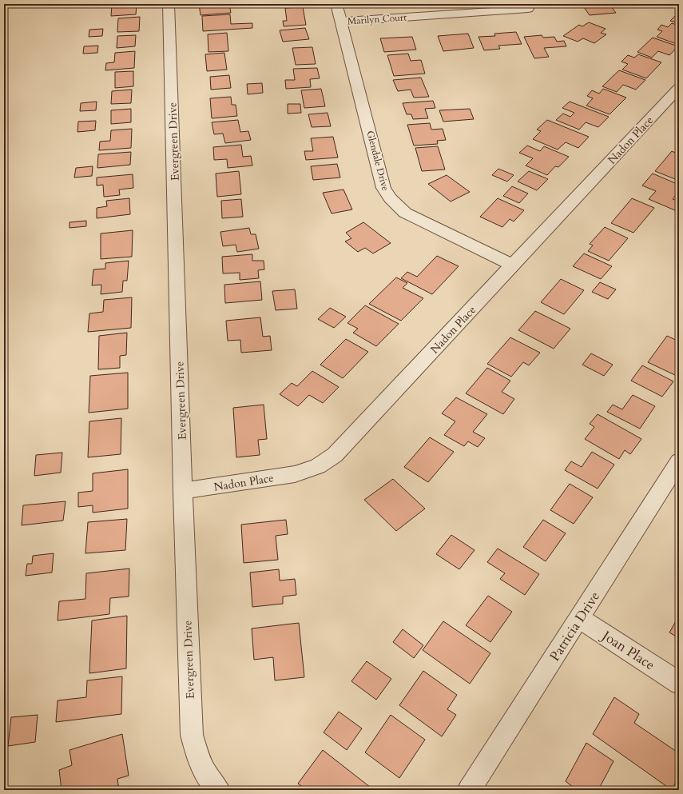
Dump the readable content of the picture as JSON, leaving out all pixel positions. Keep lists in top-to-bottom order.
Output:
{
  "streets": {
    "street": [
      "Marilyn Court",
      "Nadon Place",
      "Evergreen Drive",
      "Glendale Drive",
      "Patricia Drive",
      "Joan Place"
    ]
  },
  "crossings": [
    ["Marilyn Court", "Glendale Drive"],
    ["Nadon Place", "Evergreen Drive"],
    ["Nadon Place", "Glendale Drive"],
    ["Patricia Drive", "Joan Place"]
  ]
}
